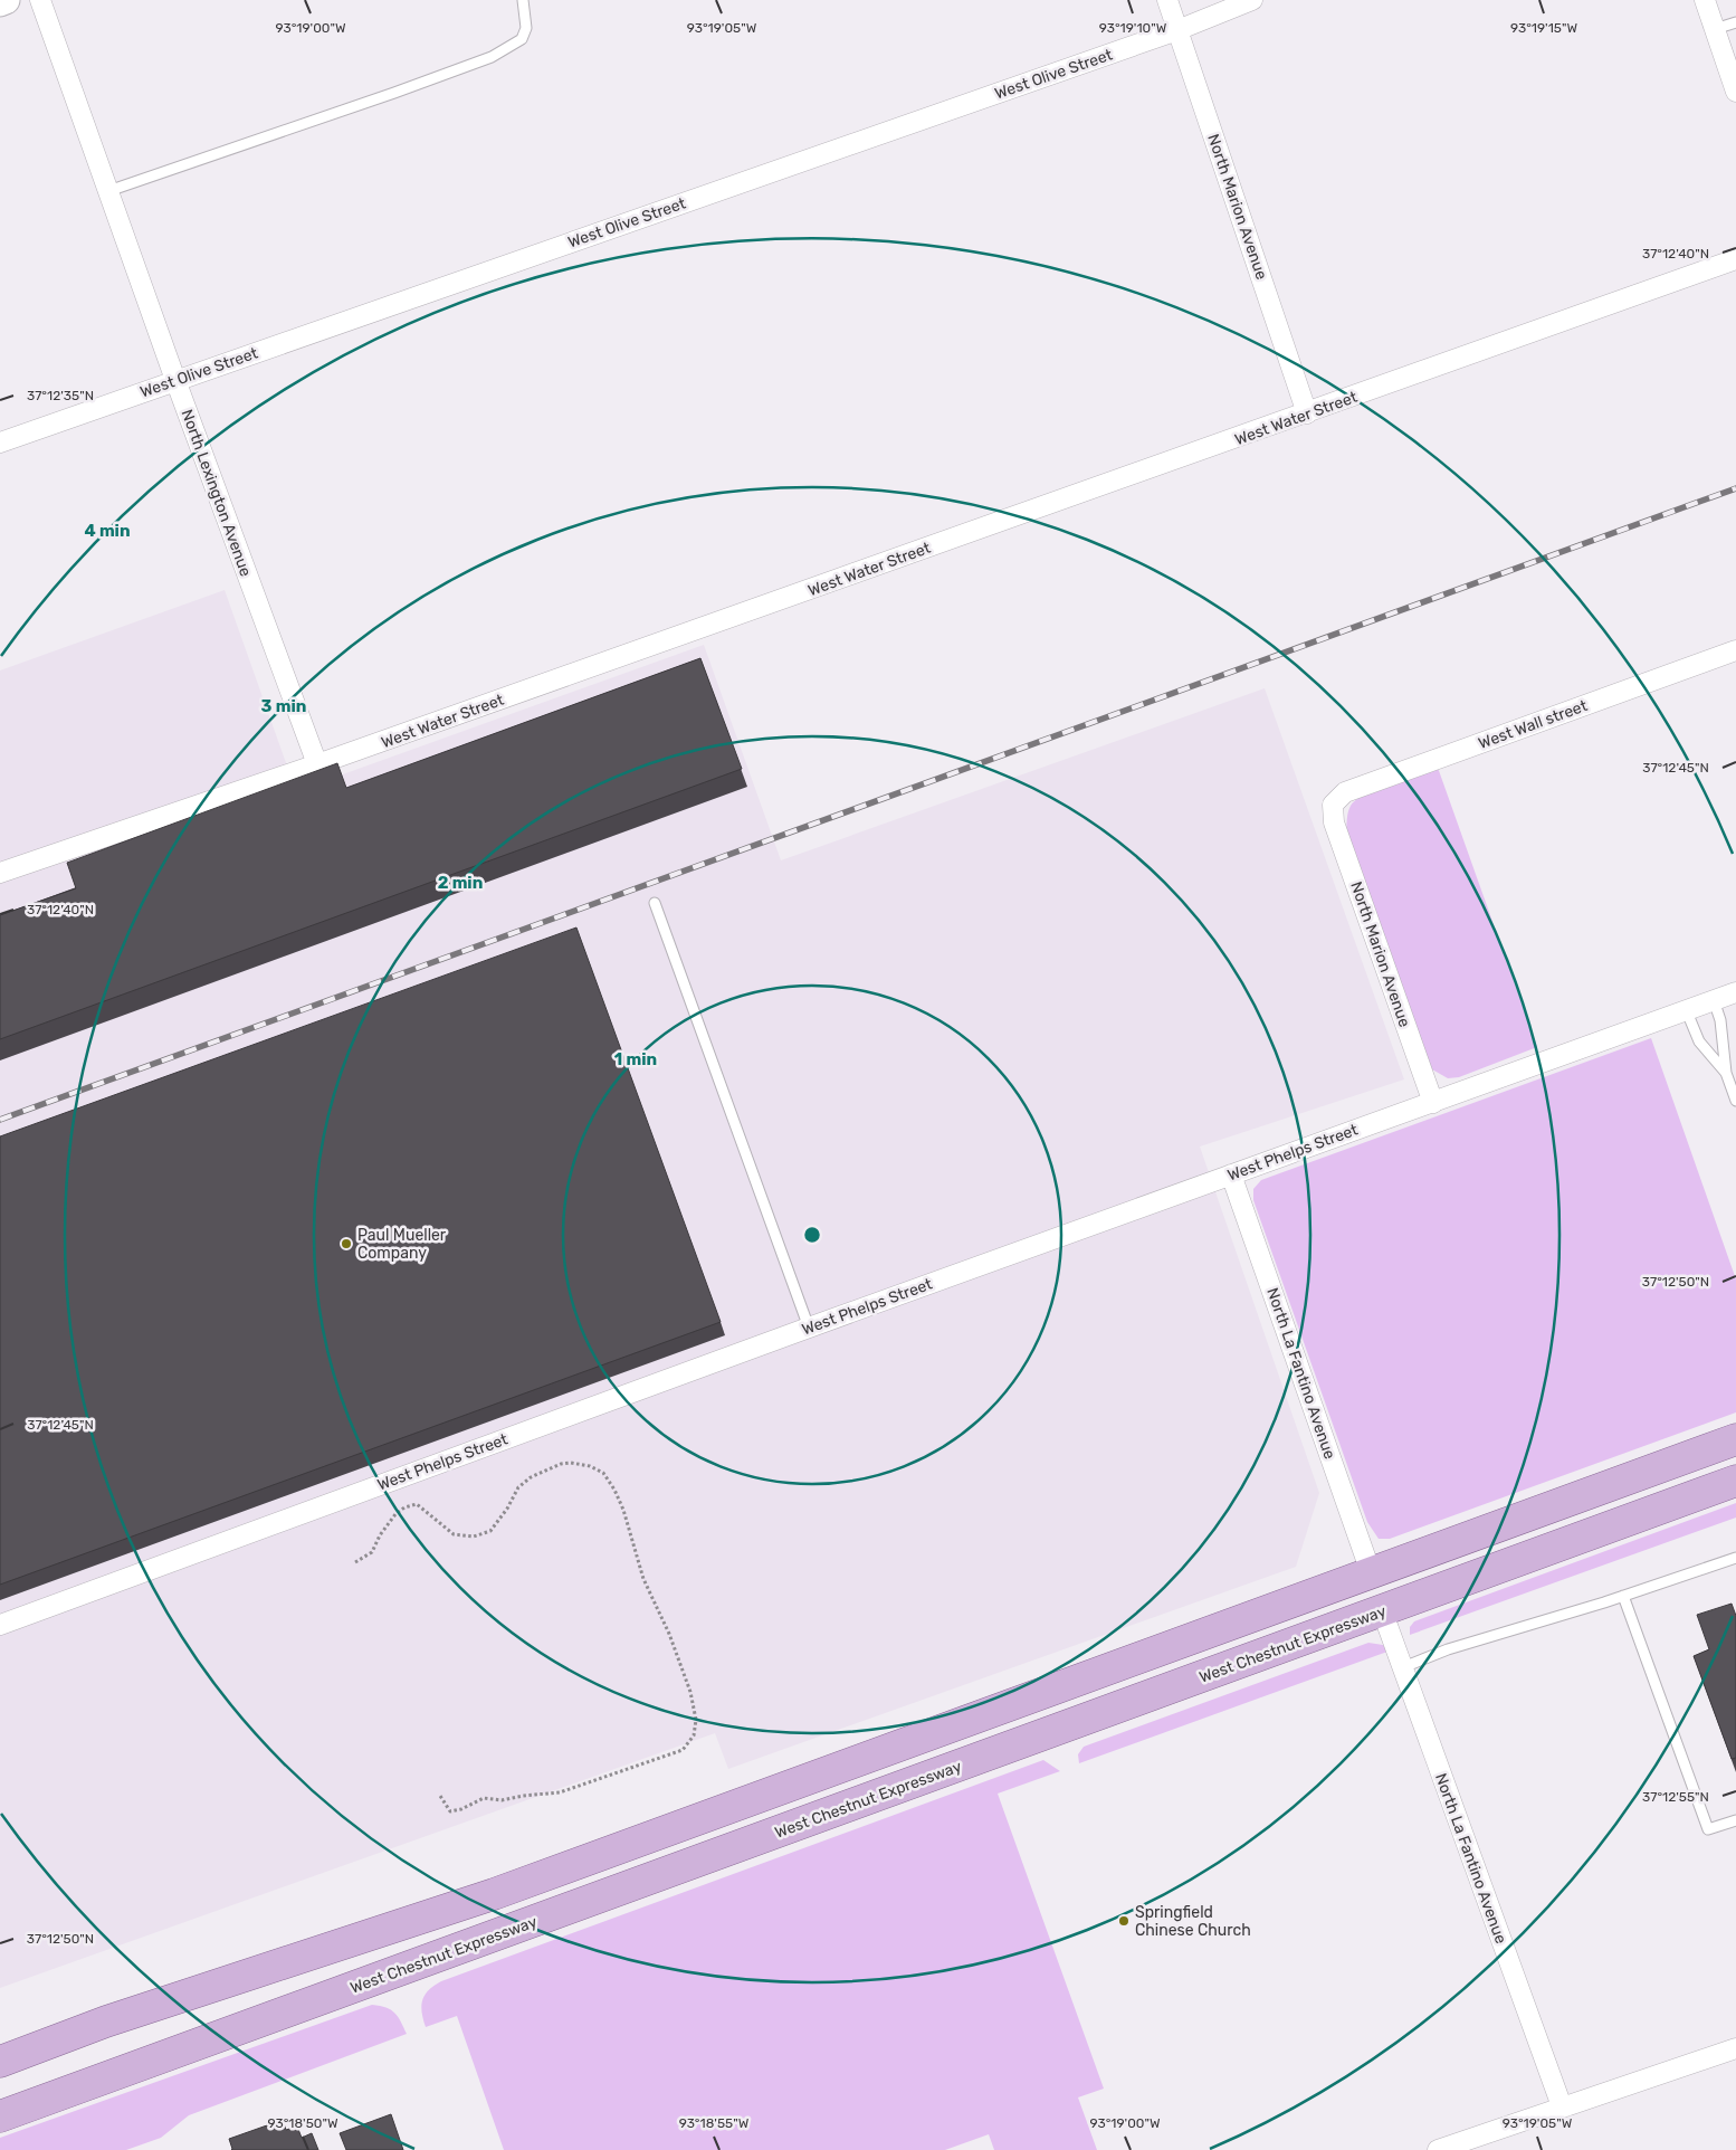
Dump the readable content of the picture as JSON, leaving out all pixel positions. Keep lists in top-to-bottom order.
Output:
{
  "streets": {
    "main road": ["West Chestnut Expressway"],
    "street": [
      "West Olive Street",
      "North Marion Avenue",
      "West Water Street",
      "North Lexington Avenue",
      "West Wall street",
      "West Phelps Street",
      "North La Fantino Avenue"
    ]
  },
  "crossings": [
    ["West Olive Street", "North Marion Avenue"],
    ["West Olive Street", "North Lexington Avenue"],
    ["North Marion Avenue", "West Water Street"],
    ["North Marion Avenue", "West Wall street"],
    ["North Marion Avenue", "West Phelps Street"],
    ["West Water Street", "North Lexington Avenue"],
    ["West Phelps Street", "North La Fantino Avenue"],
    ["North La Fantino Avenue", "West Chestnut Expressway"]
  ],
  "places": ["Paul Mueller Company", "Springfield Chinese Church"],
  "coordinates": [
    "93°19'15\"W",
    "93°19'00\"W",
    "93°19'05\"W",
    "93°19'10\"W",
    "37°12'40\"N",
    "37°12'35\"N",
    "37°12'45\"N",
    "37°12'50\"N",
    "37°12'55\"N",
    "93°18'50\"W",
    "93°18'55\"W"
  ],
  "rings": [
    "4 min",
    "3 min",
    "2 min",
    "1 min"
  ]
}
